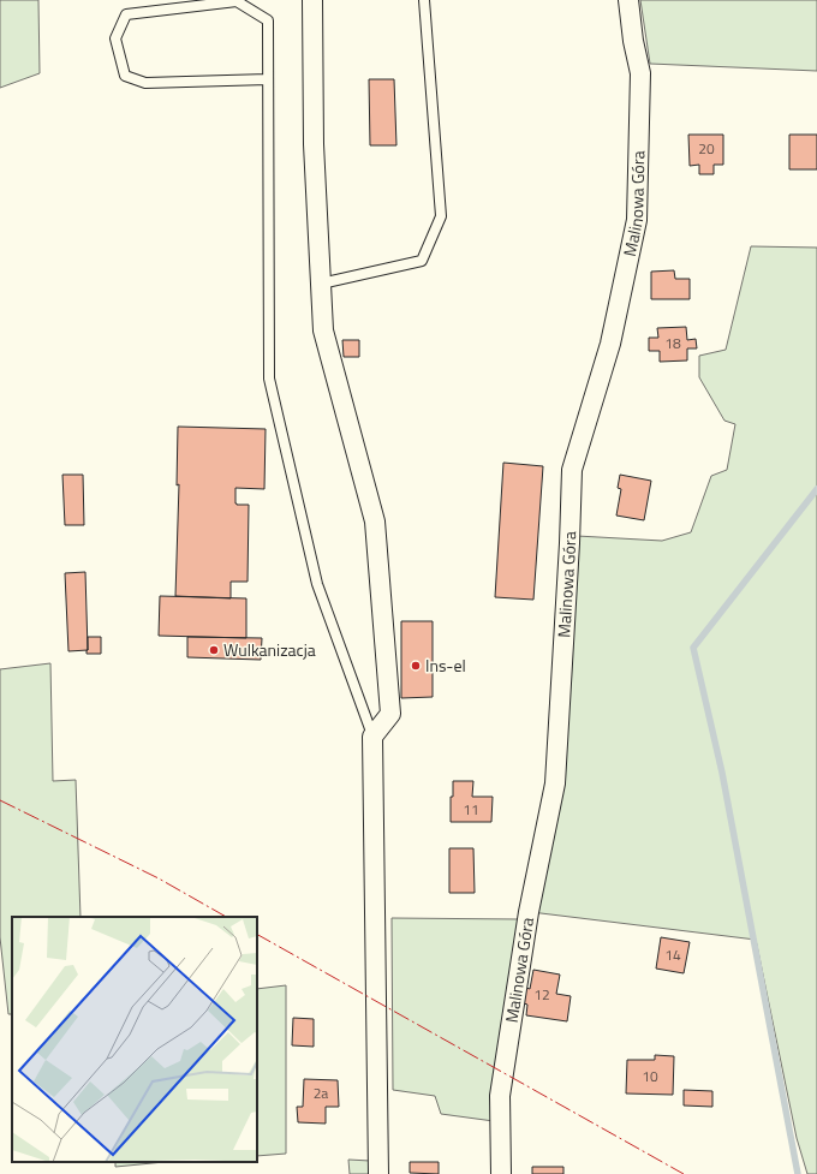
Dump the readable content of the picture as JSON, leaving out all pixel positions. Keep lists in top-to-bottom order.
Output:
{
  "streets": {
    "street": ["Malinowa Góra"]
  },
  "places": ["Wulkanizacja", "Ins-el"],
  "house_numbers": [
    "20",
    "18",
    "11",
    "14",
    "12",
    "10",
    "2a"
  ]
}
